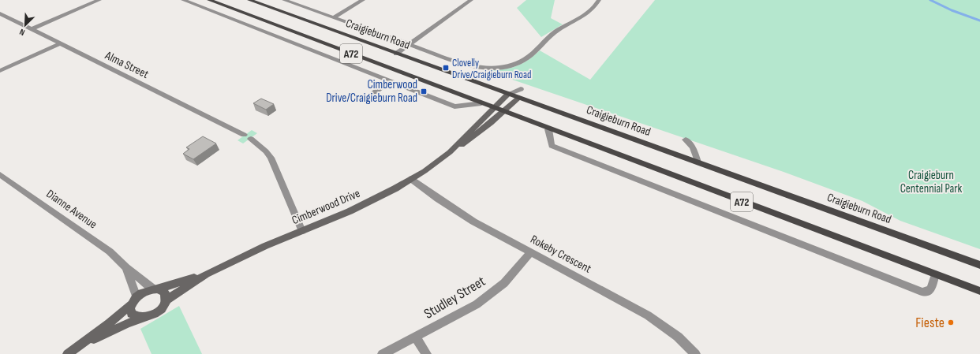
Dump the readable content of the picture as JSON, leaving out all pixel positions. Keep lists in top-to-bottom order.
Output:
{
  "streets": {
    "main road": ["Craigieburn Road", "A72"],
    "street": [
      "Alma Street",
      "Cimberwood Drive",
      "Dianne Avenue",
      "Rokeby Crescent",
      "Studley Street"
    ]
  },
  "crossings": [
    ["Craigieburn Road", "Cimberwood Drive"],
    ["A72", "Cimberwood Drive"],
    ["Alma Street", "Cimberwood Drive"],
    ["Cimberwood Drive", "Dianne Avenue"],
    ["Cimberwood Drive", "Rokeby Crescent"],
    ["Rokeby Crescent", "Studley Street"]
  ],
  "parks": ["Craigieburn Centennial Park"],
  "places": {
    "transit": ["Clovelly Drive/Craigieburn Road", "Cimberwood Drive/Craigieburn Road"],
    "other": ["Fieste"]
  },
  "north": "bottom left"
}
